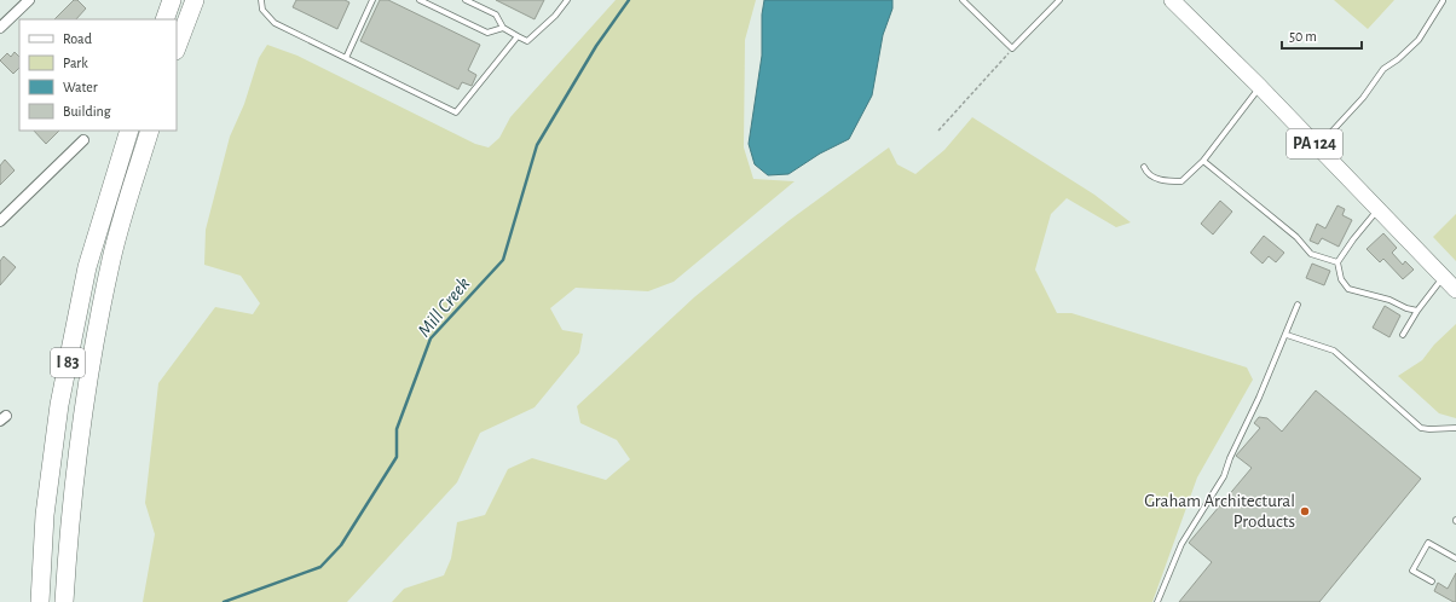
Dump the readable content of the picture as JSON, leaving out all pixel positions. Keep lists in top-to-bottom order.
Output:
{
  "streets": {
    "highway": ["I 83"],
    "main road": ["PA 124"]
  },
  "water": ["Mill Creek"],
  "places": ["Graham Architectural Products"],
  "legend": [
    "Road",
    "Park",
    "Water",
    "Building"
  ],
  "scale_bar": "50 m"
}
